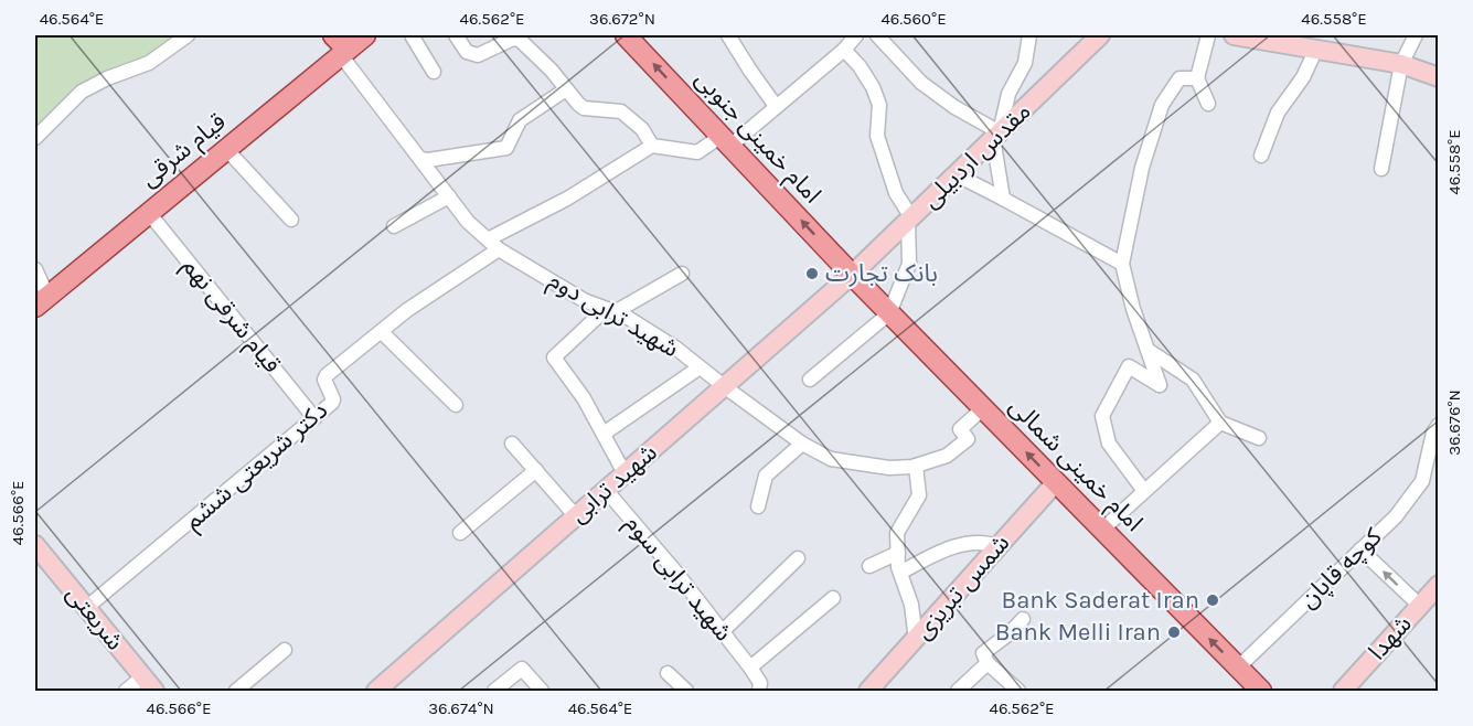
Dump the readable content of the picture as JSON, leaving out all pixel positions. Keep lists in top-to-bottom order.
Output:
{
  "streets": {
    "main road": ["امام خمینی جنوبی", "قیام شرقی", "امام خمینی شمالی"],
    "street": [
      "مقدس اردبیلی",
      "شهید ترابی دوم",
      "قیام شرقی نهم",
      "دکتر شریعتی ششم",
      "شهید ترابی",
      "کوچه قاپان",
      "شهید ترابی سوم",
      "شمس تبریزی",
      "شریعتی",
      "شهدا"
    ]
  },
  "crossings": [
    ["امام خمینی جنوبی", "مقدس اردبیلی"],
    ["امام خمینی جنوبی", "امام خمینی شمالی"],
    ["امام خمینی جنوبی", "شهید ترابی"],
    ["قیام شرقی", "شهید ترابی دوم"],
    ["قیام شرقی", "قیام شرقی نهم"],
    ["مقدس اردبیلی", "امام خمینی شمالی"],
    ["مقدس اردبیلی", "شهید ترابی"],
    ["شهید ترابی دوم", "امام خمینی شمالی"],
    ["شهید ترابی دوم", "دکتر شریعتی ششم"],
    ["شهید ترابی دوم", "شهید ترابی"],
    ["قیام شرقی نهم", "دکتر شریعتی ششم"],
    ["امام خمینی شمالی", "شهید ترابی"],
    ["امام خمینی شمالی", "کوچه قاپان"],
    ["امام خمینی شمالی", "شمس تبریزی"],
    ["دکتر شریعتی ششم", "شریعتی"],
    ["شهید ترابی", "شهید ترابی سوم"]
  ],
  "one_way": ["امام خمینی جنوبی", "امام خمینی شمالی"],
  "places": ["بانک تجارت", "Bank Saderat Iran", "Bank Melli Iran"],
  "coordinates": [
    "46.564°E",
    "46.562°E",
    "36.672°N",
    "46.560°E",
    "46.558°E",
    "36.676°N",
    "46.566°E",
    "36.674°N"
  ]
}
